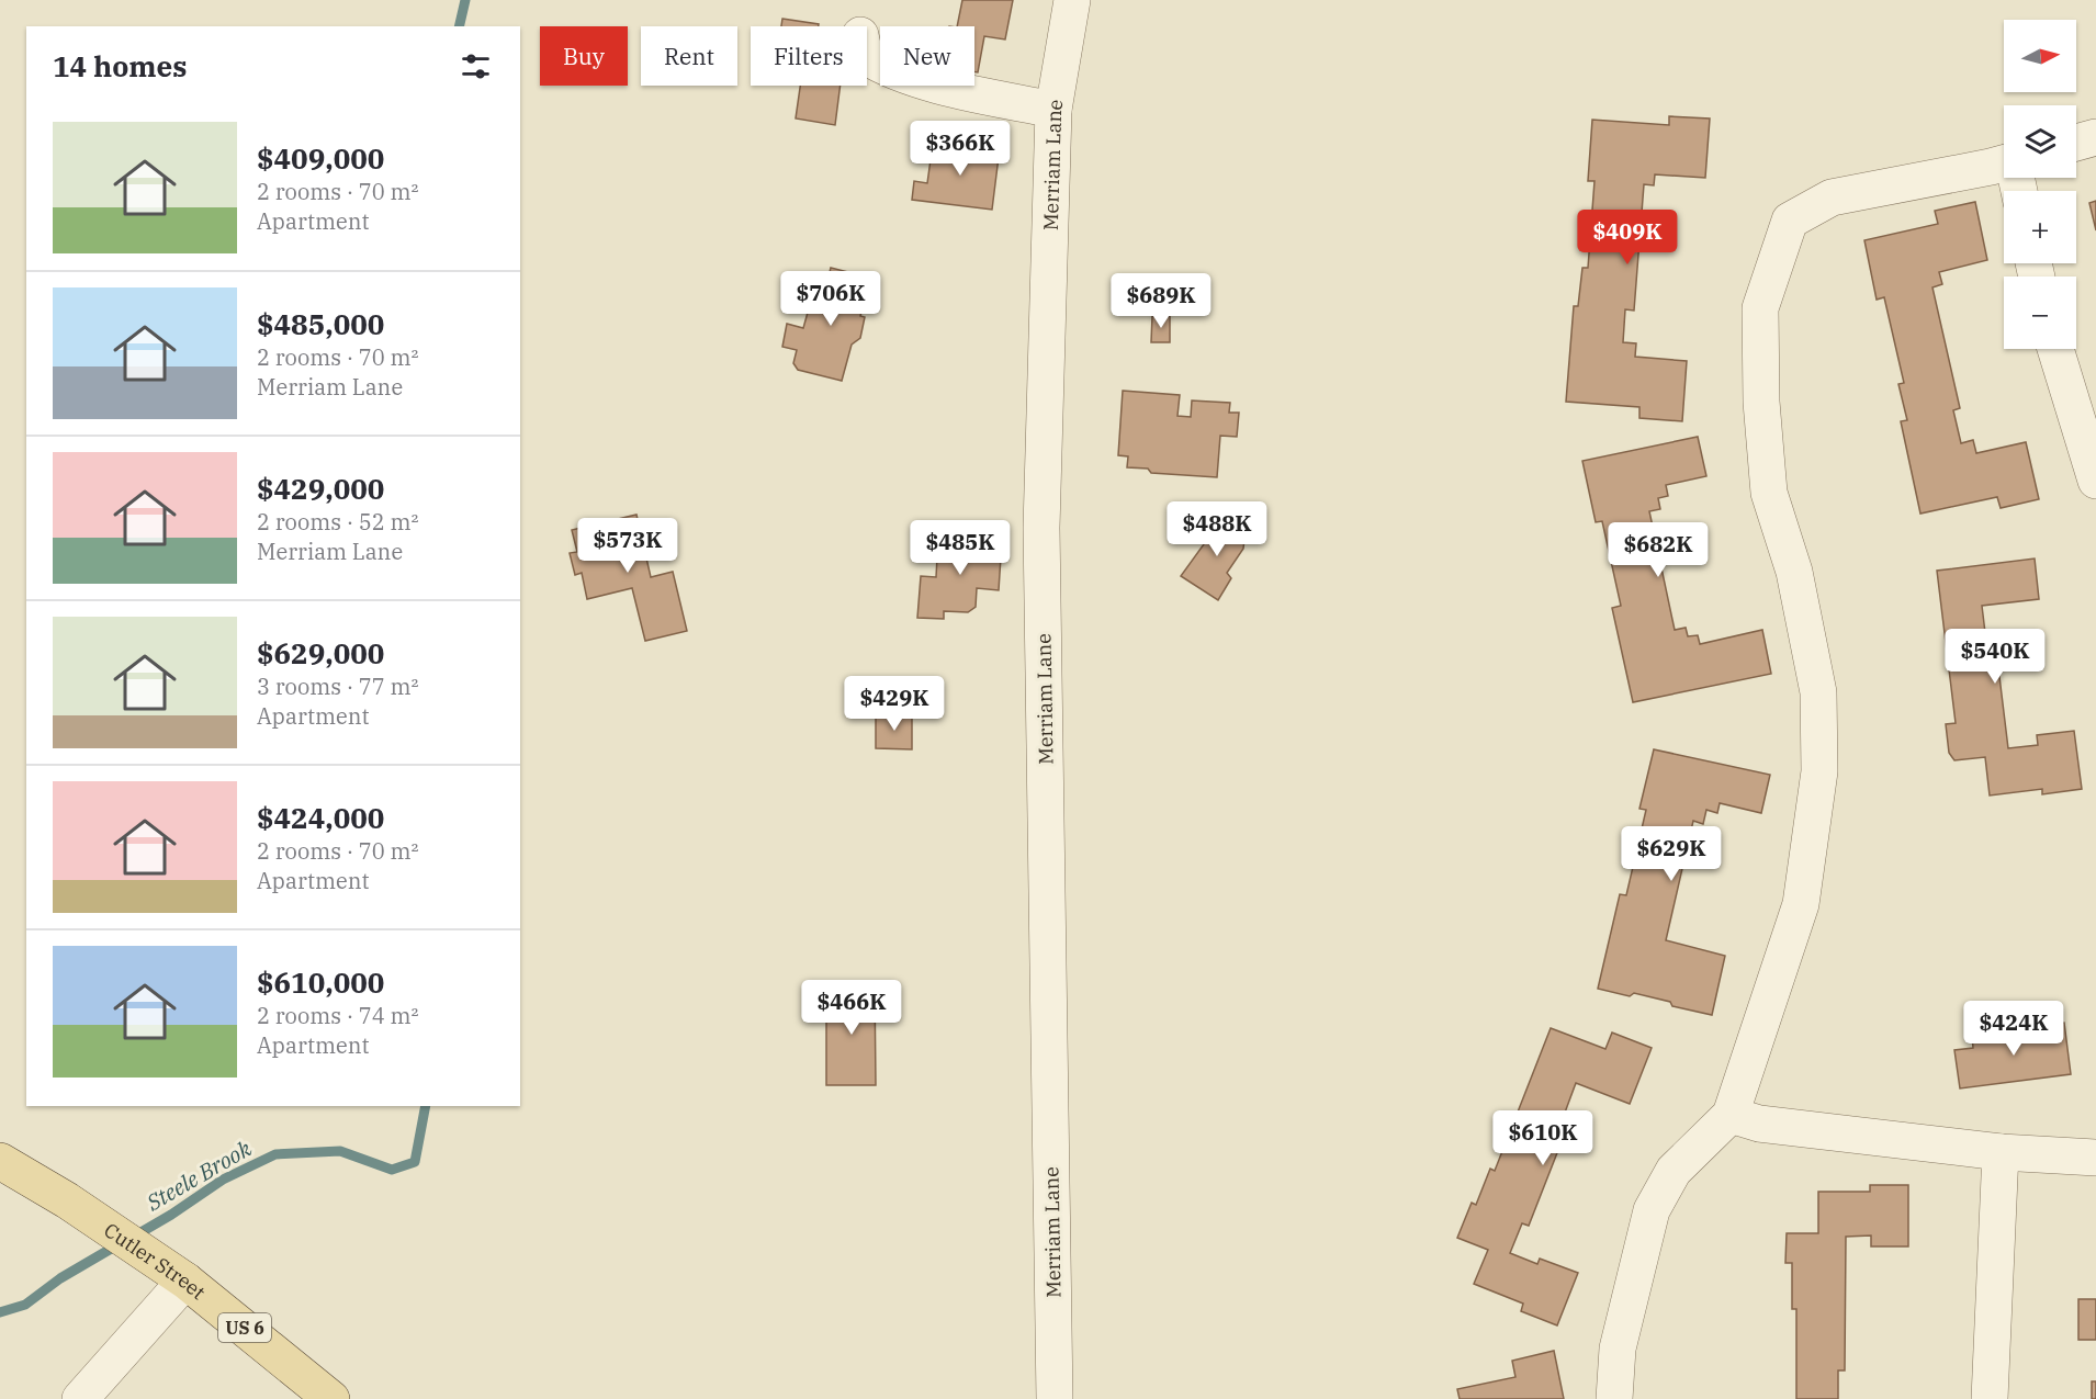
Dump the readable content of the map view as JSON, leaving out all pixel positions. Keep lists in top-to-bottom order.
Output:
{
  "streets": {
    "main road": ["Cutler Street", "US 6"],
    "street": ["Merriam Lane"]
  },
  "water": ["Steele Brook"],
  "north": "right",
  "page": {
    "map_buttons": ["+", "−"],
    "chip": [
      "Buy",
      "Rent",
      "Filters",
      "New"
    ],
    "heading": "14 homes",
    "list": [
      {
        "name": "$409,000",
        "note": "2 rooms · 70 m² · Apartment"
      },
      {
        "name": "$485,000",
        "note": "2 rooms · 70 m² · Merriam Lane"
      },
      {
        "name": "$429,000",
        "note": "2 rooms · 52 m² · Merriam Lane"
      },
      {
        "name": "$629,000",
        "note": "3 rooms · 77 m² · Apartment"
      },
      {
        "name": "$424,000",
        "note": "2 rooms · 70 m² · Apartment"
      },
      {
        "name": "$610,000",
        "note": "2 rooms · 74 m² · Apartment"
      }
    ],
    "price": [
      "$366K",
      "$409K",
      "$706K",
      "$689K",
      "$488K",
      "$573K",
      "$485K",
      "$682K",
      "$540K",
      "$429K",
      "$629K",
      "$466K",
      "$424K",
      "$610K"
    ]
  }
}
